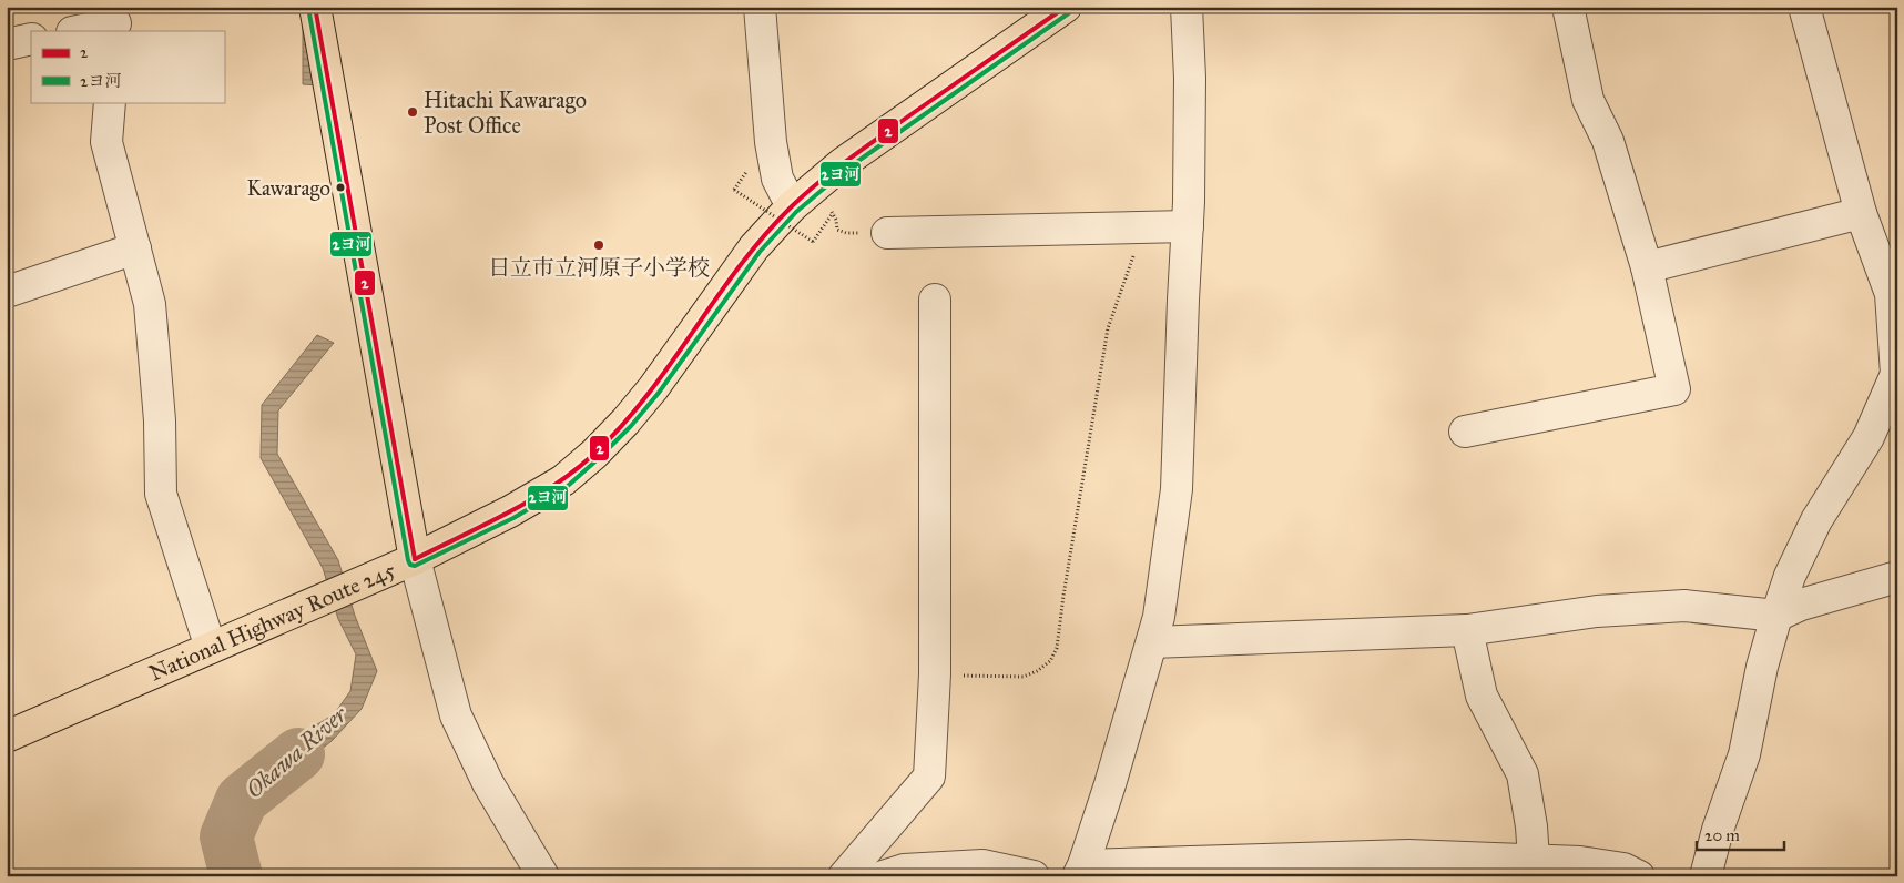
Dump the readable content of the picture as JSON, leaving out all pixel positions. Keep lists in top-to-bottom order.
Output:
{
  "streets": {
    "main road": ["National Highway Route 245"]
  },
  "water": ["Okawa River"],
  "places": ["Hitachi Kawarago Post Office", "Kawarago", "日立市立河原子小学校"],
  "lines": ["transit line 2", "transit line 2ヨ河"],
  "legend": ["2", "2ヨ河"],
  "scale_bar": "20 m"
}
